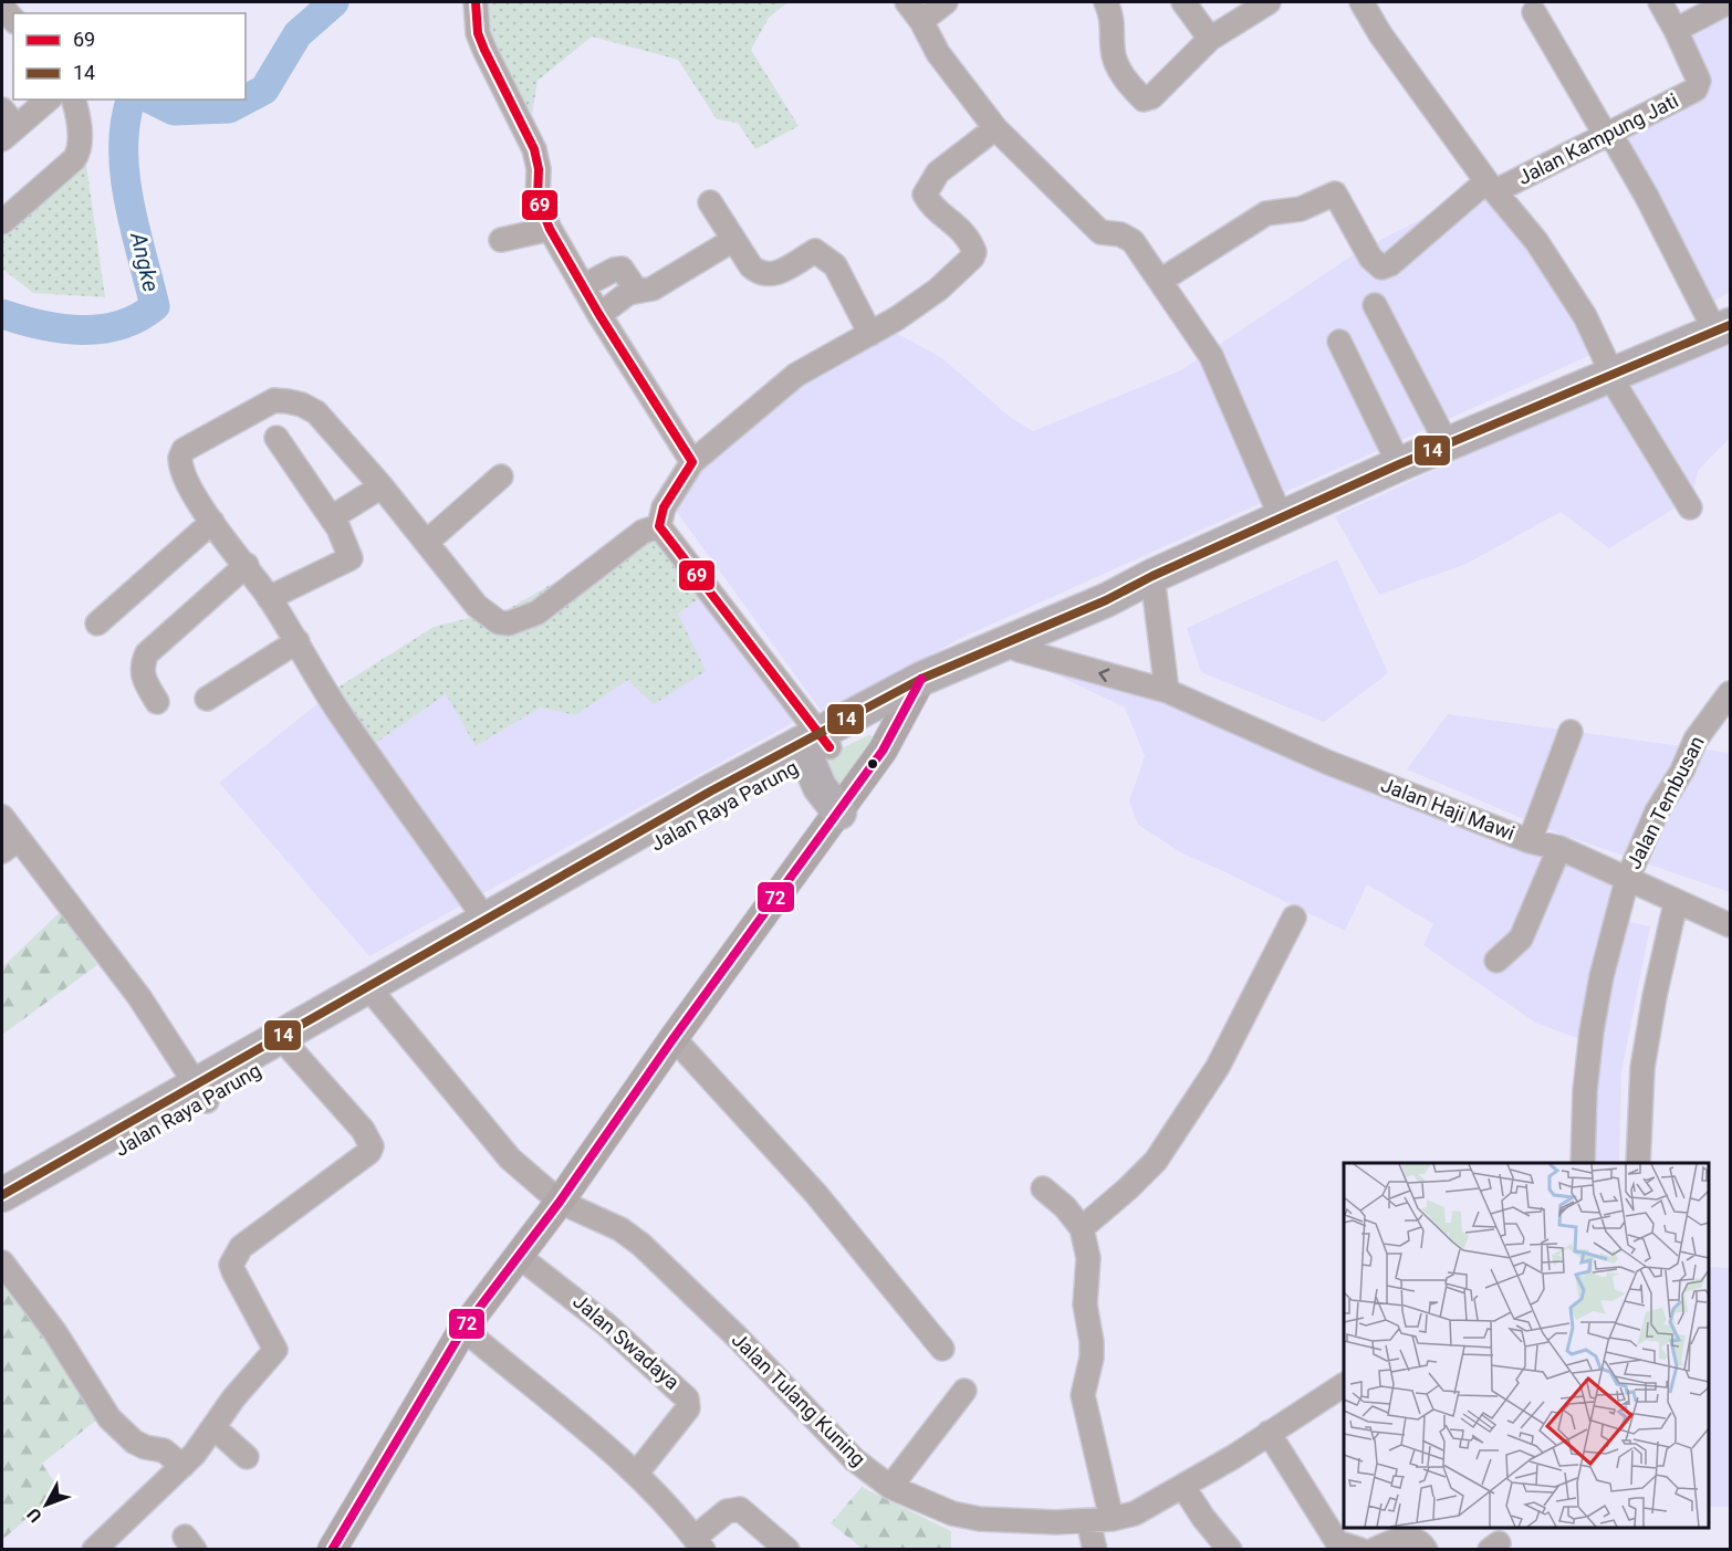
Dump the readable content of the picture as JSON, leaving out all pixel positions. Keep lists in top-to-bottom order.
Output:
{
  "streets": {
    "highway": ["Jalan Raya Parung"],
    "street": [
      "Jalan Kampung Jati",
      "Jalan Tembusan",
      "Jalan Haji Mawi",
      "Jalan Swadaya",
      "Jalan Tulang Kuning"
    ]
  },
  "crossings": [
    ["Jalan Kampung Jati", "Jalan Raya Parung"],
    ["Jalan Tembusan", "Jalan Haji Mawi"],
    ["Jalan Raya Parung", "Jalan Haji Mawi"],
    ["Jalan Raya Parung", "Jalan Tulang Kuning"]
  ],
  "water": ["Angke"],
  "lines": ["transit line 69", "transit line 14", "transit line 72"],
  "legend": ["69", "14"],
  "north": "bottom left"
}
